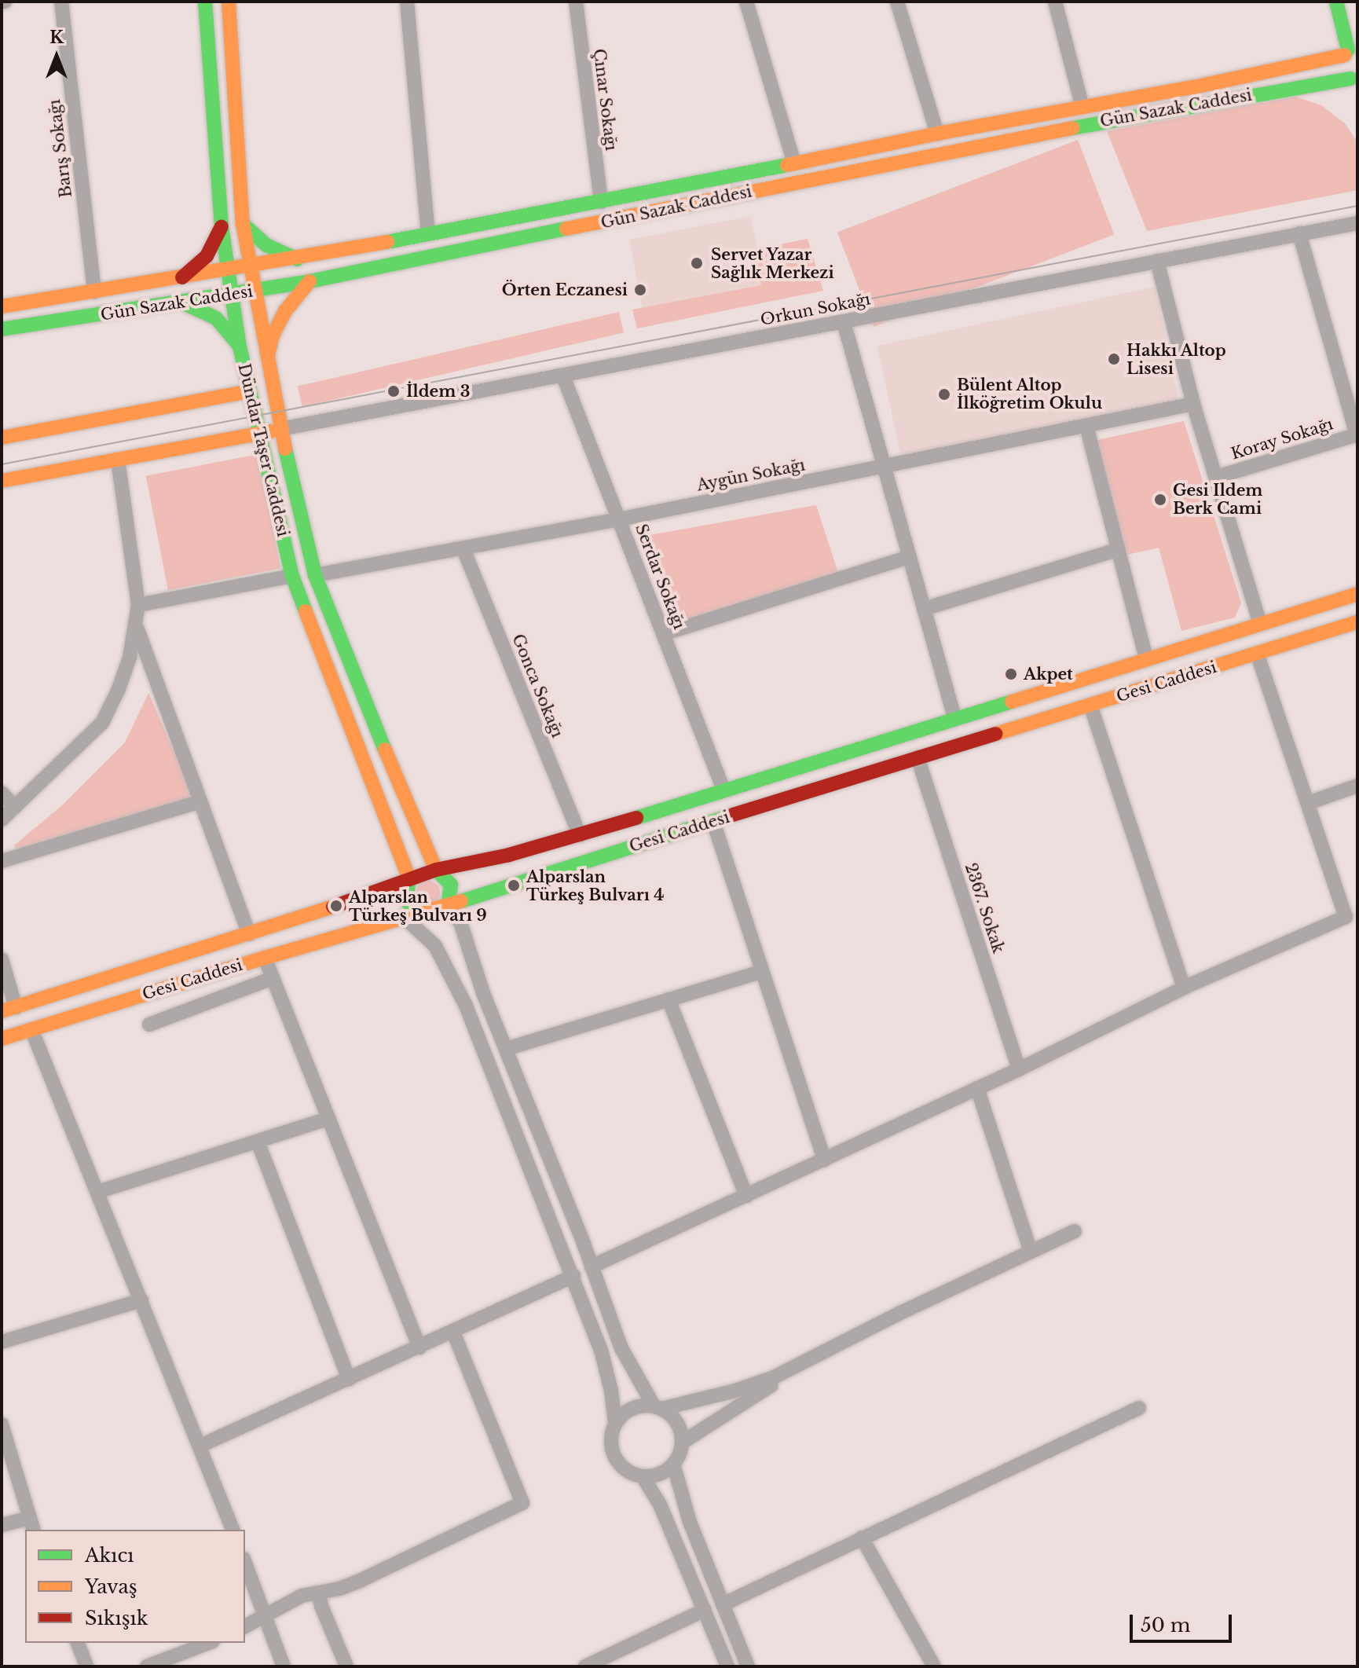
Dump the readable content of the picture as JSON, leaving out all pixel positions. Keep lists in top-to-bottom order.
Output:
{
  "streets": {
    "street": [
      "Çınar Sokağı",
      "Gün Sazak Caddesi",
      "Barış Sokağı",
      "Orkun Sokağı",
      "Koray Sokağı",
      "Dündar Taşer Caddesi",
      "Aygün Sokağı",
      "Serdar Sokağı",
      "Gesi Caddesi",
      "Gonca Sokağı",
      "2367. Sokak"
    ]
  },
  "crossings": [
    ["Çınar Sokağı", "Gün Sazak Caddesi"],
    ["Gün Sazak Caddesi", "Barış Sokağı"],
    ["Gün Sazak Caddesi", "Dündar Taşer Caddesi"],
    ["Orkun Sokağı", "Dündar Taşer Caddesi"],
    ["Orkun Sokağı", "Serdar Sokağı"],
    ["Dündar Taşer Caddesi", "Aygün Sokağı"],
    ["Dündar Taşer Caddesi", "Gesi Caddesi"],
    ["Aygün Sokağı", "Serdar Sokağı"],
    ["Aygün Sokağı", "Gonca Sokağı"],
    ["Serdar Sokağı", "Gesi Caddesi"],
    ["Gesi Caddesi", "Gonca Sokağı"],
    ["Gesi Caddesi", "2367. Sokak"]
  ],
  "places": [
    "Servet Yazar Sağlık Merkezi",
    "Örten Eczanesi",
    "Hakkı Altop Lisesi",
    "İldem 3",
    "Bülent Altop İlköğretim Okulu",
    "Gesi Ildem Berk Cami",
    "Akpet",
    "Alparslan Türkeş Bulvarı 4",
    "Alparslan Türkeş Bulvarı 9"
  ],
  "legend": ["Akıcı", "Yavaş", "Sıkışık"],
  "scale_bar": "50 m",
  "north": "top"
}
